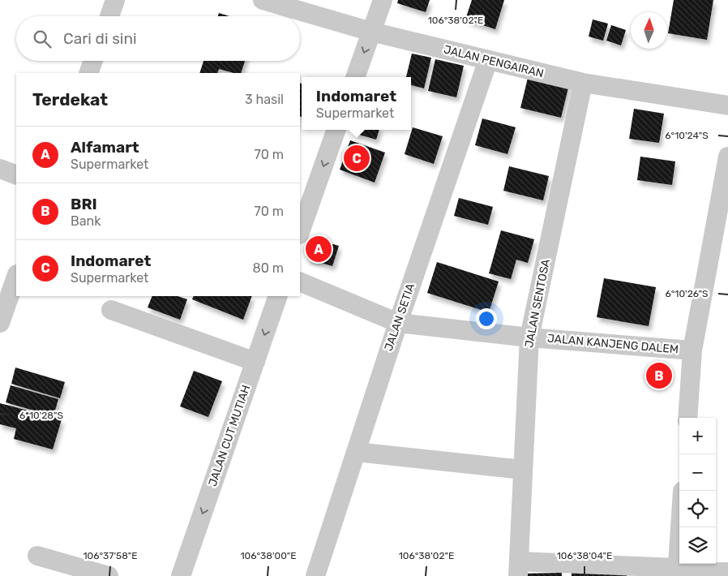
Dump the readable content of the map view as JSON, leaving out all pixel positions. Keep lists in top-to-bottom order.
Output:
{
  "streets": {
    "street": [
      "JALAN PENGAIRAN",
      "JALAN SENTOSA",
      "JALAN SETIA",
      "JALAN KANJENG DALEM",
      "JALAN CUT MUTIAH"
    ]
  },
  "crossings": [
    ["JALAN PENGAIRAN", "JALAN SENTOSA"],
    ["JALAN PENGAIRAN", "JALAN SETIA"],
    ["JALAN SENTOSA", "JALAN KANJENG DALEM"],
    ["JALAN SETIA", "JALAN KANJENG DALEM"]
  ],
  "one_way": ["JALAN CUT MUTIAH"],
  "north": "top",
  "page": {
    "search": "Cari di sini",
    "heading": ["Terdekat", "3 hasil"],
    "popup": ["Indomaret", "Supermarket"],
    "list": [
      {
        "mark": "A",
        "name": "Alfamart",
        "note": "Supermarket",
        "value": "70 m"
      },
      {
        "mark": "B",
        "name": "BRI",
        "note": "Bank",
        "value": "70 m"
      },
      {
        "mark": "C",
        "name": "Indomaret",
        "note": "Supermarket",
        "value": "80 m"
      }
    ],
    "pins": ["C", "A", "B"],
    "map_buttons": ["+", "−"]
  },
  "coordinates": [
    "106°38'02\"E",
    "6°10'24\"S",
    "6°10'26\"S",
    "6°10'28\"S",
    "106°37'58\"E",
    "106°38'00\"E",
    "106°38'04\"E"
  ]
}
